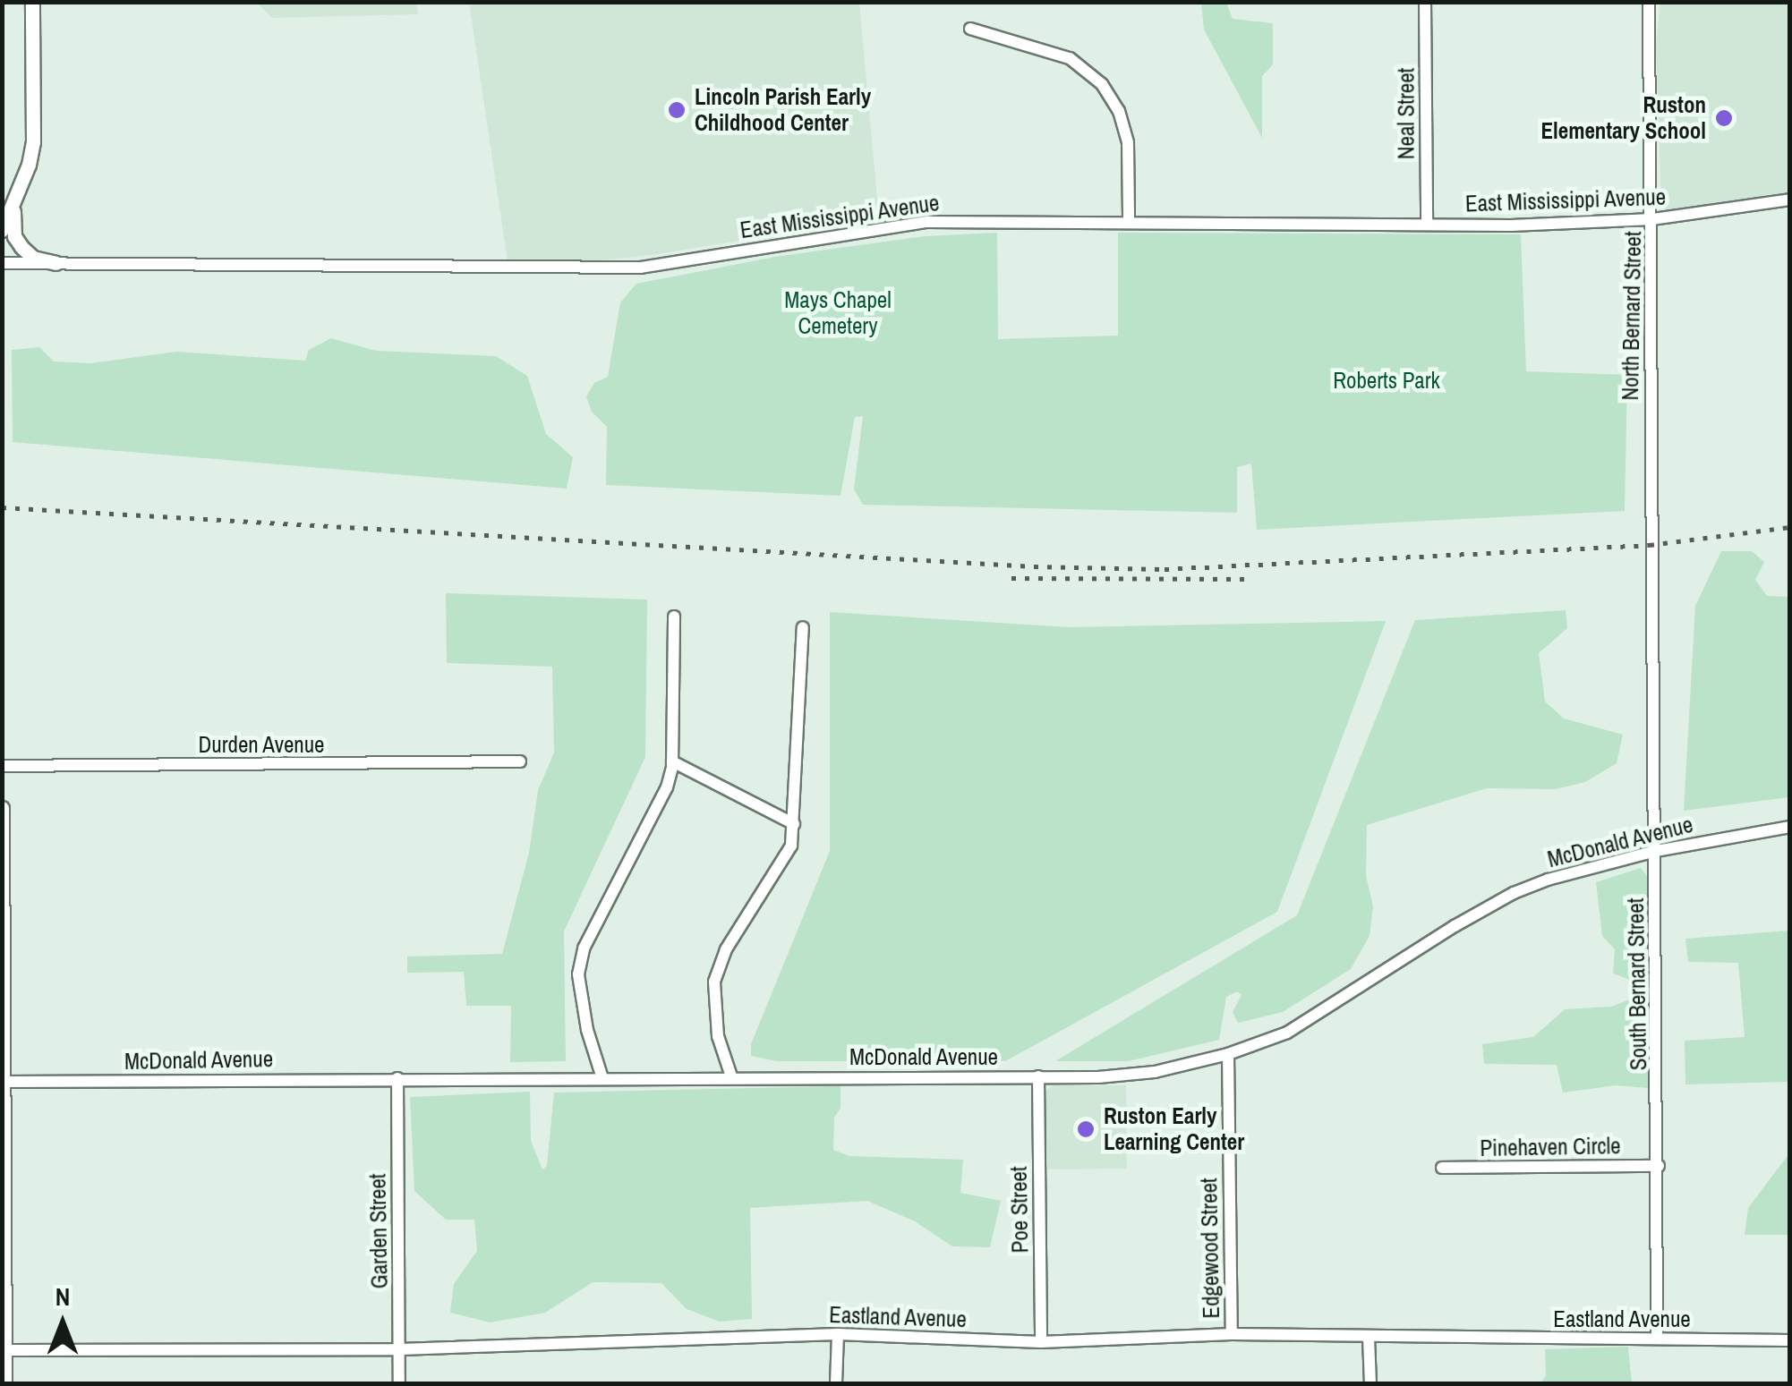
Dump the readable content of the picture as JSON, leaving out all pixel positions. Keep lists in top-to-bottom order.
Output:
{
  "streets": {
    "street": [
      "Neal Street",
      "East Mississippi Avenue",
      "North Bernard Street",
      "Durden Avenue",
      "McDonald Avenue",
      "South Bernard Street",
      "Pinehaven Circle",
      "Poe Street",
      "Garden Street",
      "Edgewood Street",
      "Eastland Avenue"
    ]
  },
  "crossings": [
    ["Neal Street", "East Mississippi Avenue"],
    ["East Mississippi Avenue", "North Bernard Street"],
    ["North Bernard Street", "South Bernard Street"],
    ["McDonald Avenue", "South Bernard Street"],
    ["McDonald Avenue", "Poe Street"],
    ["McDonald Avenue", "Garden Street"],
    ["McDonald Avenue", "Edgewood Street"],
    ["South Bernard Street", "Pinehaven Circle"],
    ["South Bernard Street", "Eastland Avenue"],
    ["Poe Street", "Eastland Avenue"],
    ["Garden Street", "Eastland Avenue"],
    ["Edgewood Street", "Eastland Avenue"]
  ],
  "parks": ["Mays Chapel Cemetery", "Roberts Park"],
  "places": ["Lincoln Parish Early Childhood Center", "Ruston Elementary School", "Ruston Early Learning Center"],
  "north": "top"
}
